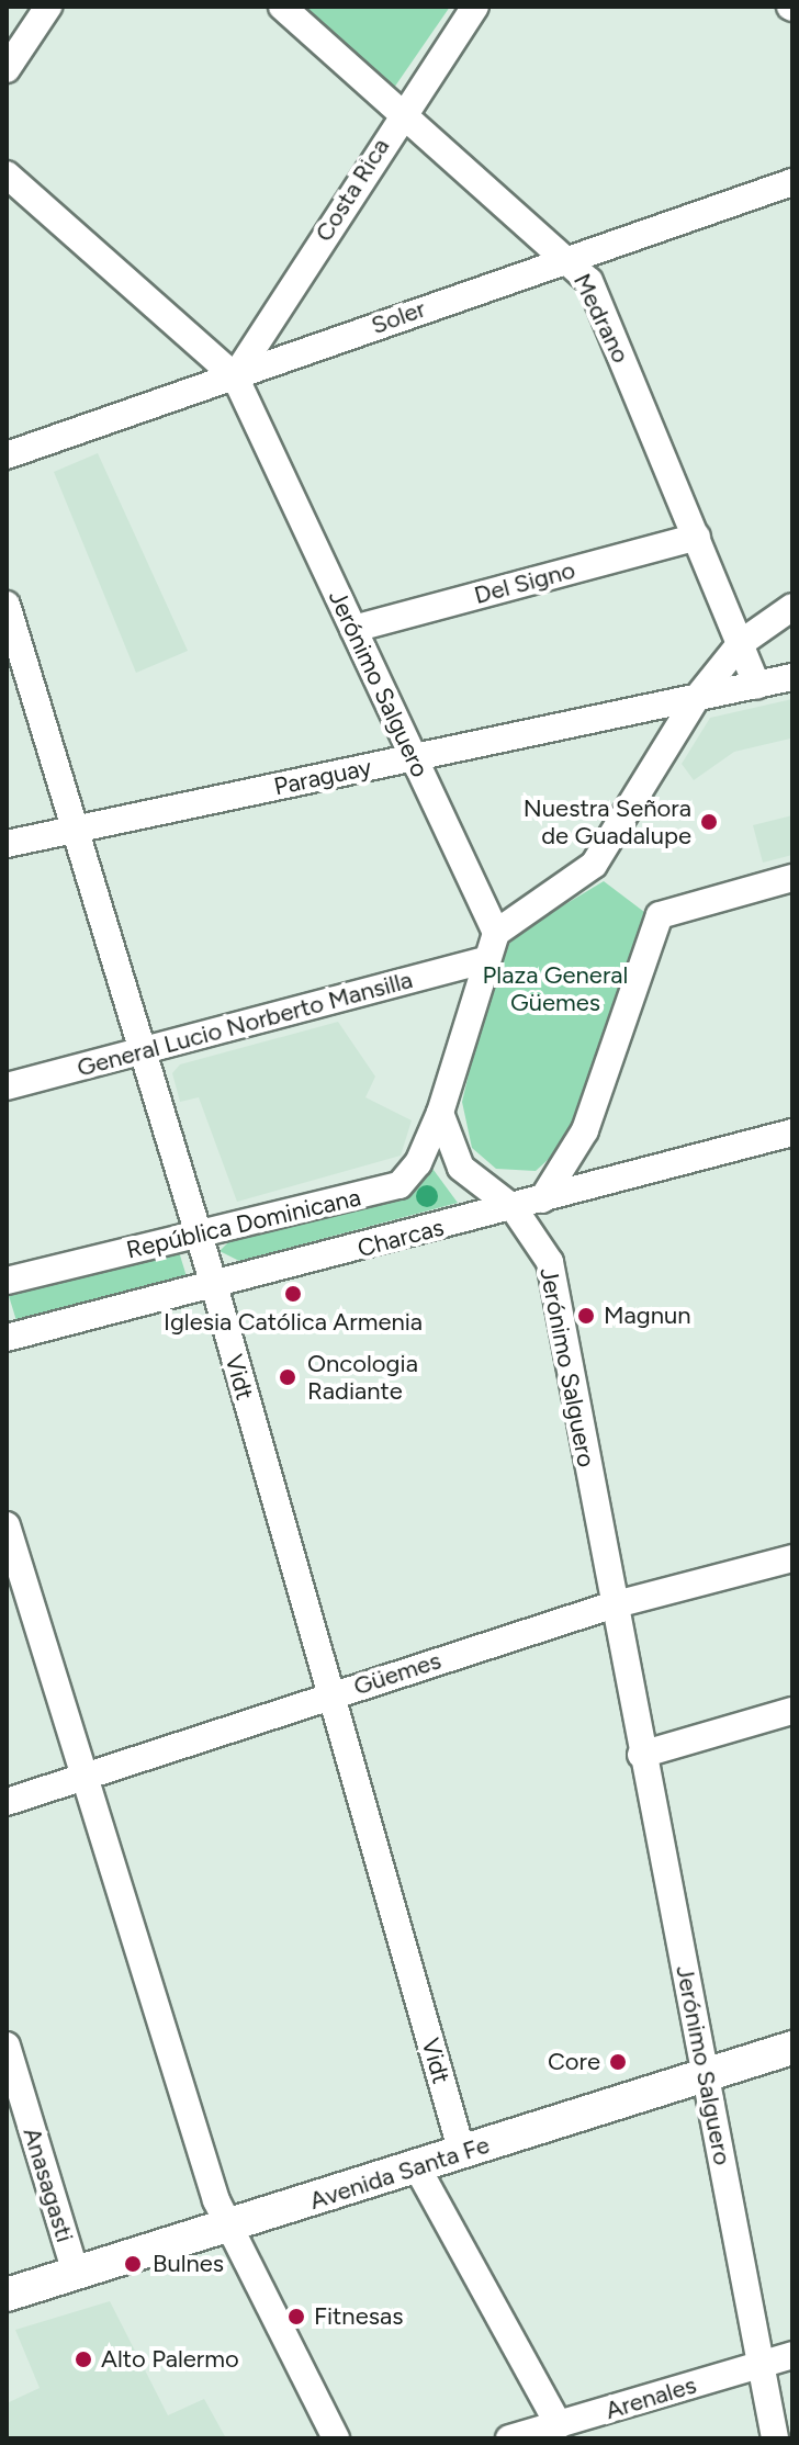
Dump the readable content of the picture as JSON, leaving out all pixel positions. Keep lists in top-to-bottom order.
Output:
{
  "streets": {
    "main road": ["Avenida Santa Fe"],
    "street": [
      "Costa Rica",
      "Soler",
      "Medrano",
      "Del Signo",
      "Jerónimo Salguero",
      "Paraguay",
      "General Lucio Norberto Mansilla",
      "República Dominicana",
      "Charcas",
      "Vidt",
      "Güemes",
      "Anasagasti",
      "Arenales"
    ]
  },
  "crossings": [
    ["Costa Rica", "Soler"],
    ["Costa Rica", "Medrano"],
    ["Costa Rica", "Jerónimo Salguero"],
    ["Soler", "Medrano"],
    ["Soler", "Jerónimo Salguero"],
    ["Medrano", "Del Signo"],
    ["Medrano", "Paraguay"],
    ["Del Signo", "Jerónimo Salguero"],
    ["Jerónimo Salguero", "Paraguay"],
    ["Jerónimo Salguero", "República Dominicana"],
    ["Jerónimo Salguero", "Charcas"],
    ["Jerónimo Salguero", "Güemes"],
    ["Jerónimo Salguero", "Avenida Santa Fe"],
    ["Jerónimo Salguero", "Arenales"],
    ["Paraguay", "Vidt"],
    ["General Lucio Norberto Mansilla", "Vidt"],
    ["República Dominicana", "Vidt"],
    ["Charcas", "Vidt"],
    ["Vidt", "Güemes"],
    ["Vidt", "Avenida Santa Fe"],
    ["Avenida Santa Fe", "Anasagasti"]
  ],
  "parks": ["Plaza General Güemes"],
  "places": [
    "Nuestra Señora de Guadalupe",
    "Iglesia Católica Armenia",
    "Magnun",
    "Oncologia Radiante",
    "Core",
    "Bulnes",
    "Fitnesas",
    "Alto Palermo"
  ]
}
